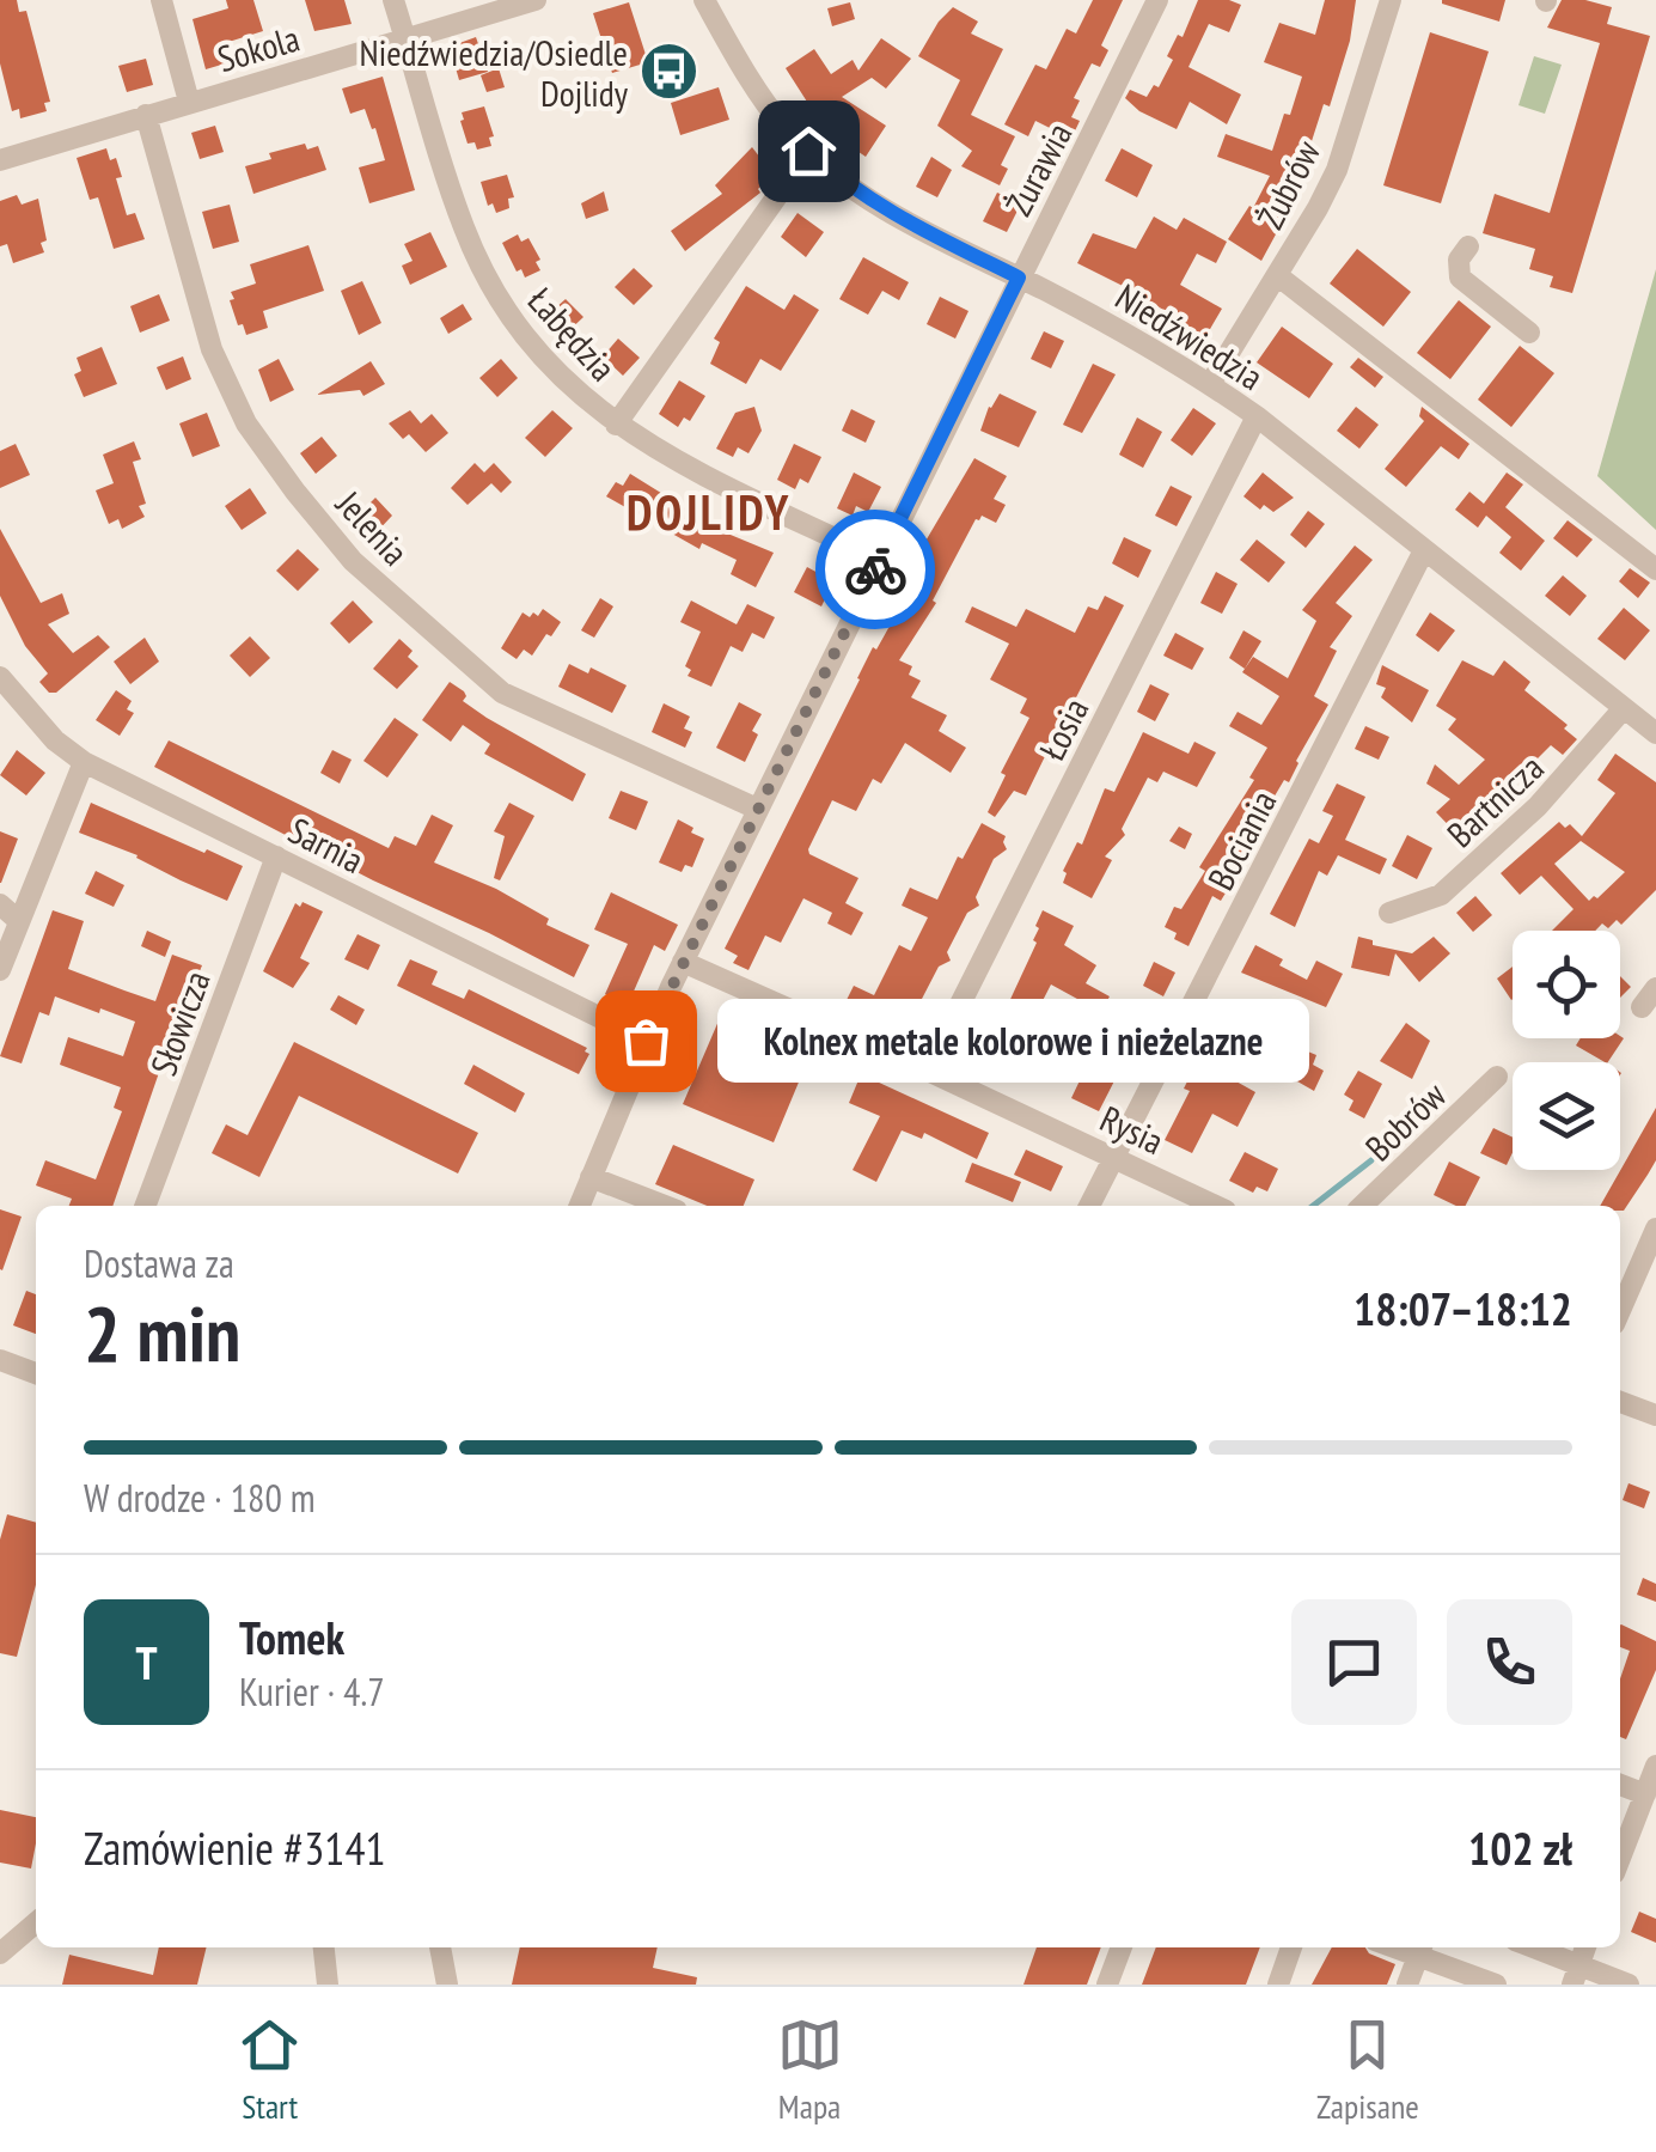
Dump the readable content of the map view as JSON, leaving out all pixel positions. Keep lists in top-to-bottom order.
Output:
{
  "streets": {
    "street": [
      "Sokola",
      "Żurawia",
      "Żubrów",
      "Łabędzia",
      "Niedźwiedzia",
      "Jelenia",
      "Łosia",
      "Bartnicza",
      "Bociania",
      "Sarnia",
      "Słowicza",
      "Bobrów",
      "Rysia"
    ]
  },
  "crossings": [
    ["Sokola", "Łabędzia"],
    ["Sokola", "Jelenia"],
    ["Żurawia", "Łabędzia"],
    ["Żurawia", "Niedźwiedzia"],
    ["Żurawia", "Jelenia"],
    ["Żurawia", "Sarnia"],
    ["Żurawia", "Rysia"],
    ["Żubrów", "Niedźwiedzia"],
    ["Niedźwiedzia", "Łosia"],
    ["Niedźwiedzia", "Bartnicza"],
    ["Niedźwiedzia", "Bociania"],
    ["Łosia", "Rysia"],
    ["Bociania", "Rysia"],
    ["Sarnia", "Słowicza"]
  ],
  "districts": ["DOJLIDY"],
  "places": {
    "bus stop": ["Niedźwiedzia/Osiedle Dojlidy"],
    "other": ["Kolnex metale kolorowe i nieżelazne"]
  },
  "page": {
    "bubble": "Kolnex metale kolorowe i nieżelazne",
    "heading": ["2 min", "Dostawa za", "18:07–18:12"],
    "panel": [
      "Tomek",
      "Kurier · 4.7",
      "Zamówienie #3141",
      "102 zł"
    ],
    "bar": "W drodze · 180 m",
    "round": "T",
    "tabs": ["Start", "Mapa", "Zapisane"]
  }
}
